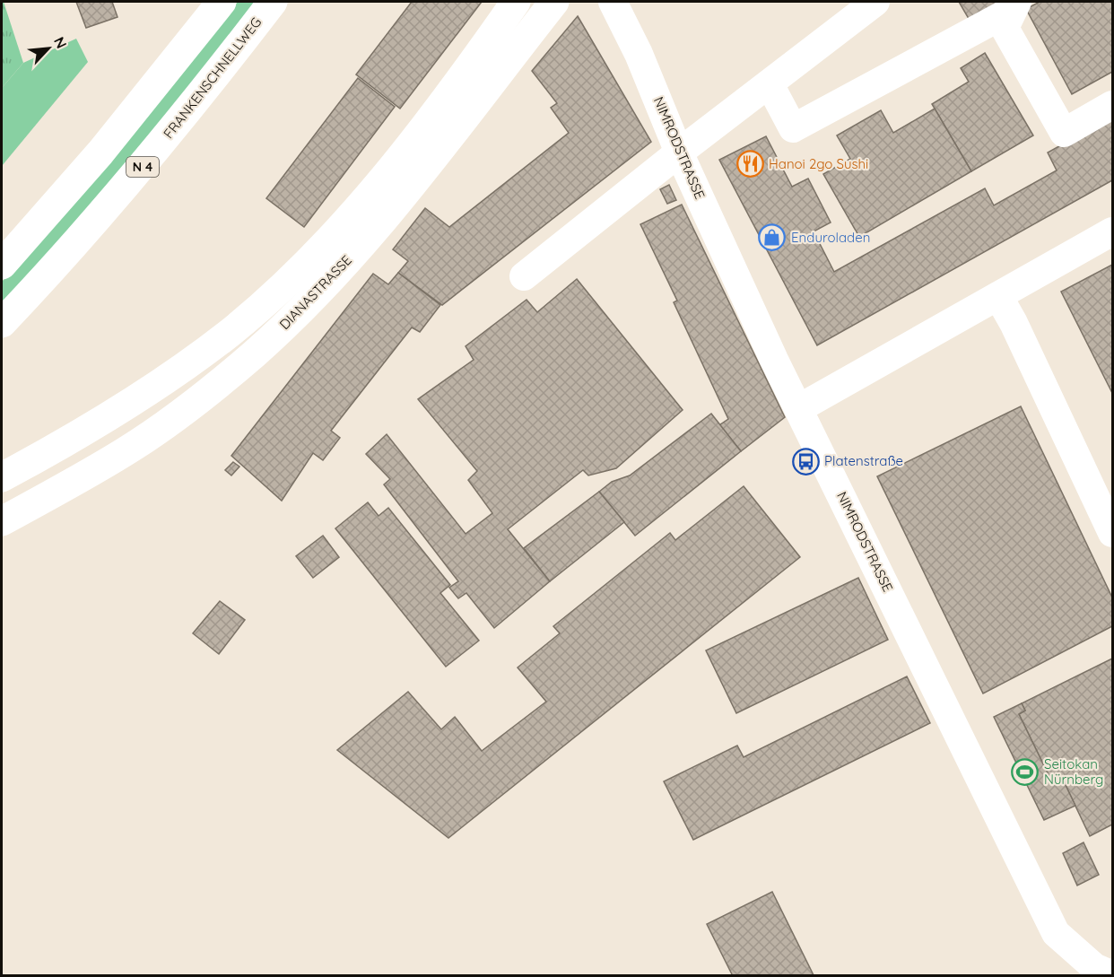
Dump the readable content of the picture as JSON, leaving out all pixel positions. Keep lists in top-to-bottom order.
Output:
{
  "streets": {
    "main road": ["FRANKENSCHNELLWEG", "N 4", "DIANASTRASSE"],
    "street": ["NIMRODSTRASSE"]
  },
  "places": {
    "restaurant": ["Hanoi 2go Sushi"],
    "shop": ["Enduroladen"],
    "bus stop": ["Platenstraße"],
    "sports": ["Seitokan Nürnberg"]
  },
  "north": "top right"
}
